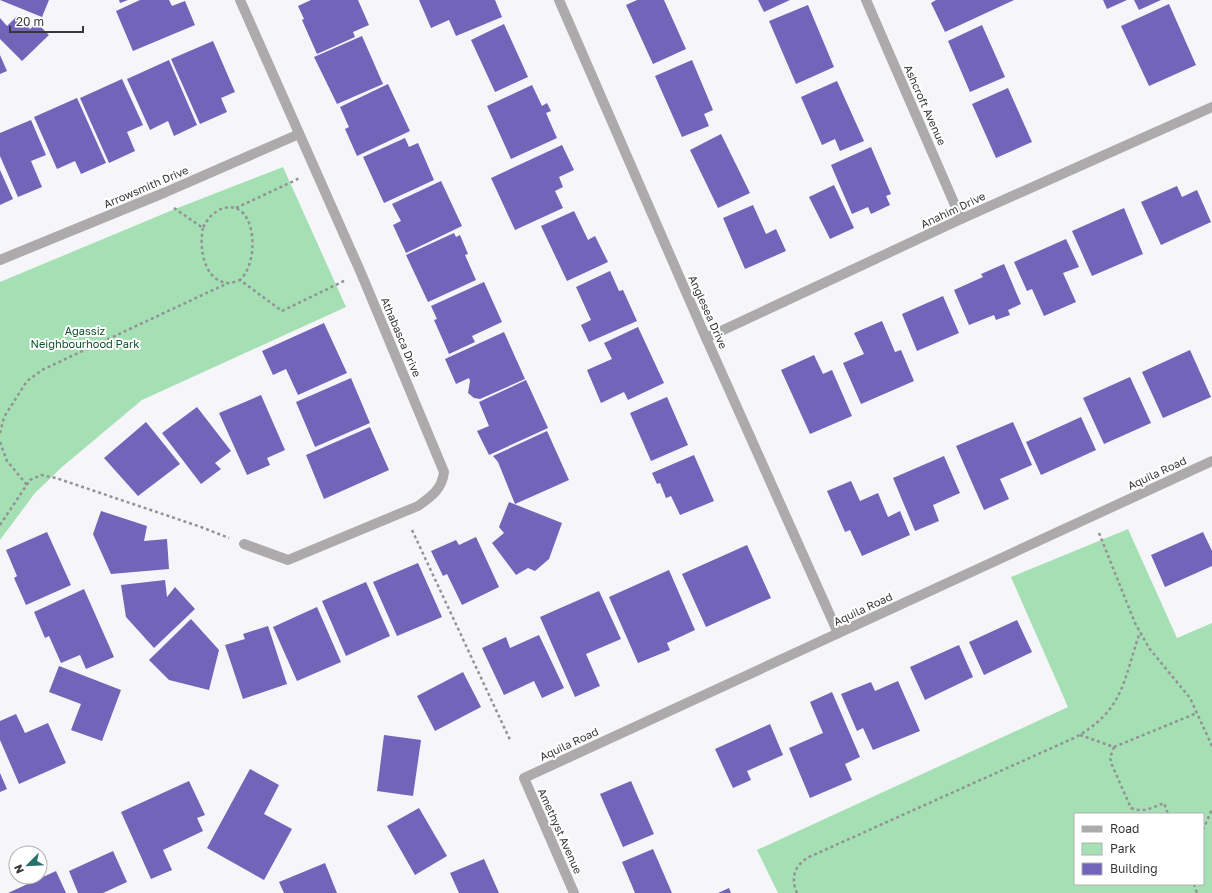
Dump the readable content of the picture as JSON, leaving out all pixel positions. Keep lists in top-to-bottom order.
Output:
{
  "streets": {
    "street": [
      "Ashcroft Avenue",
      "Arrowsmith Drive",
      "Anahim Drive",
      "Anglesea Drive",
      "Athabasca Drive",
      "Aquila Road",
      "Amethyst Avenue"
    ]
  },
  "crossings": [
    ["Ashcroft Avenue", "Anahim Drive"],
    ["Arrowsmith Drive", "Athabasca Drive"],
    ["Anahim Drive", "Anglesea Drive"],
    ["Anglesea Drive", "Aquila Road"],
    ["Aquila Road", "Amethyst Avenue"]
  ],
  "parks": ["Agassiz Neighbourhood Park"],
  "legend": ["Road", "Park", "Building"],
  "scale_bar": "20 m",
  "north": "bottom left"
}
